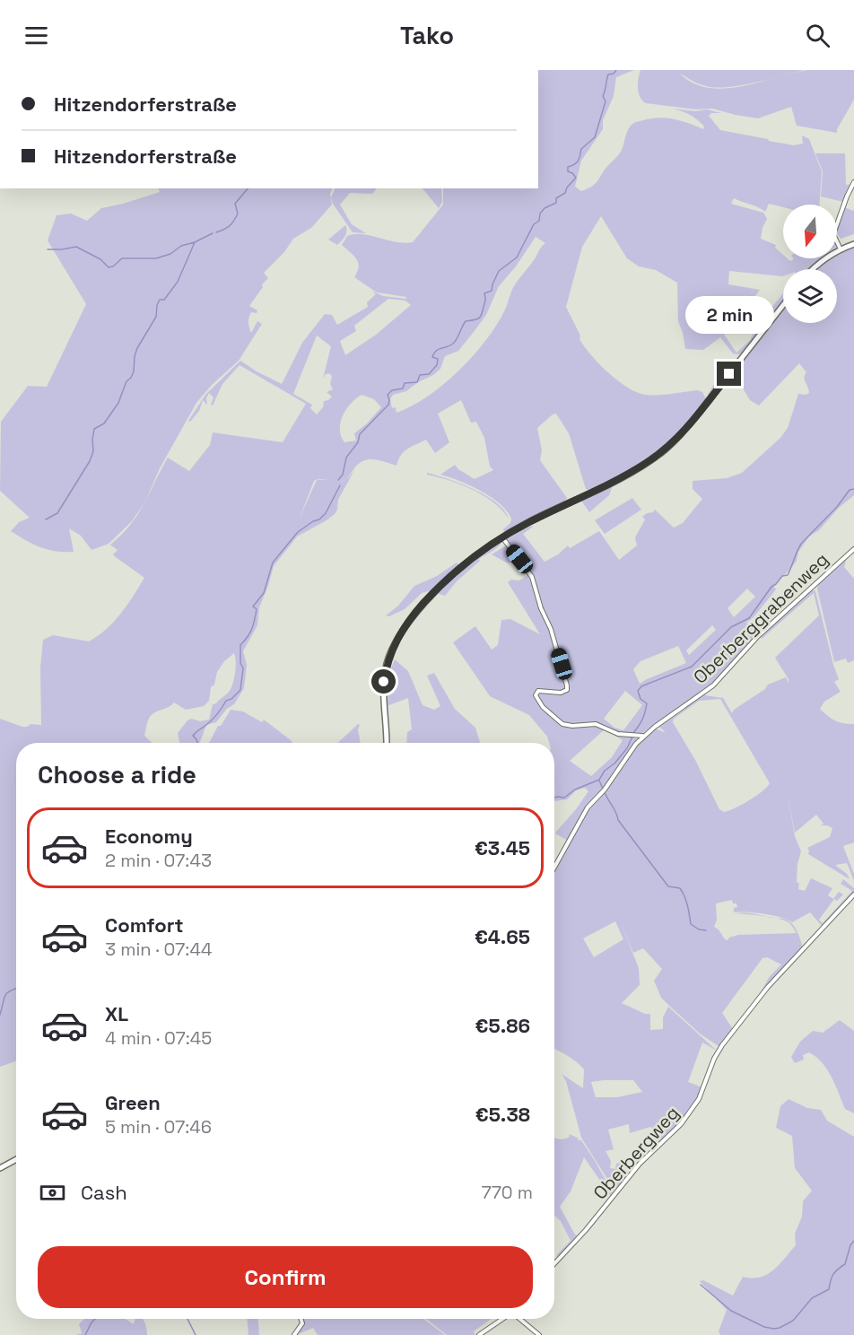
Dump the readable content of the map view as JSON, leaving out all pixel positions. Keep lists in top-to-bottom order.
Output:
{
  "streets": {
    "street": ["Oberberggrabenweg", "Oberbergweg"]
  },
  "north": "bottom",
  "page": {
    "header": "Tako",
    "banner": ["Hitzendorferstraße", "Hitzendorferstraße"],
    "bubble": "2 min",
    "heading": "Choose a ride",
    "list": [
      {
        "name": "Economy",
        "note": "2 min · 07:43",
        "value": "€3.45"
      },
      {
        "name": "Comfort",
        "note": "3 min · 07:44",
        "value": "€4.65"
      },
      {
        "name": "XL",
        "note": "4 min · 07:45",
        "value": "€5.86"
      },
      {
        "name": "Green",
        "note": "5 min · 07:46",
        "value": "€5.38"
      }
    ],
    "pay": ["Cash", "770 m"],
    "buttons": "Confirm"
  }
}
